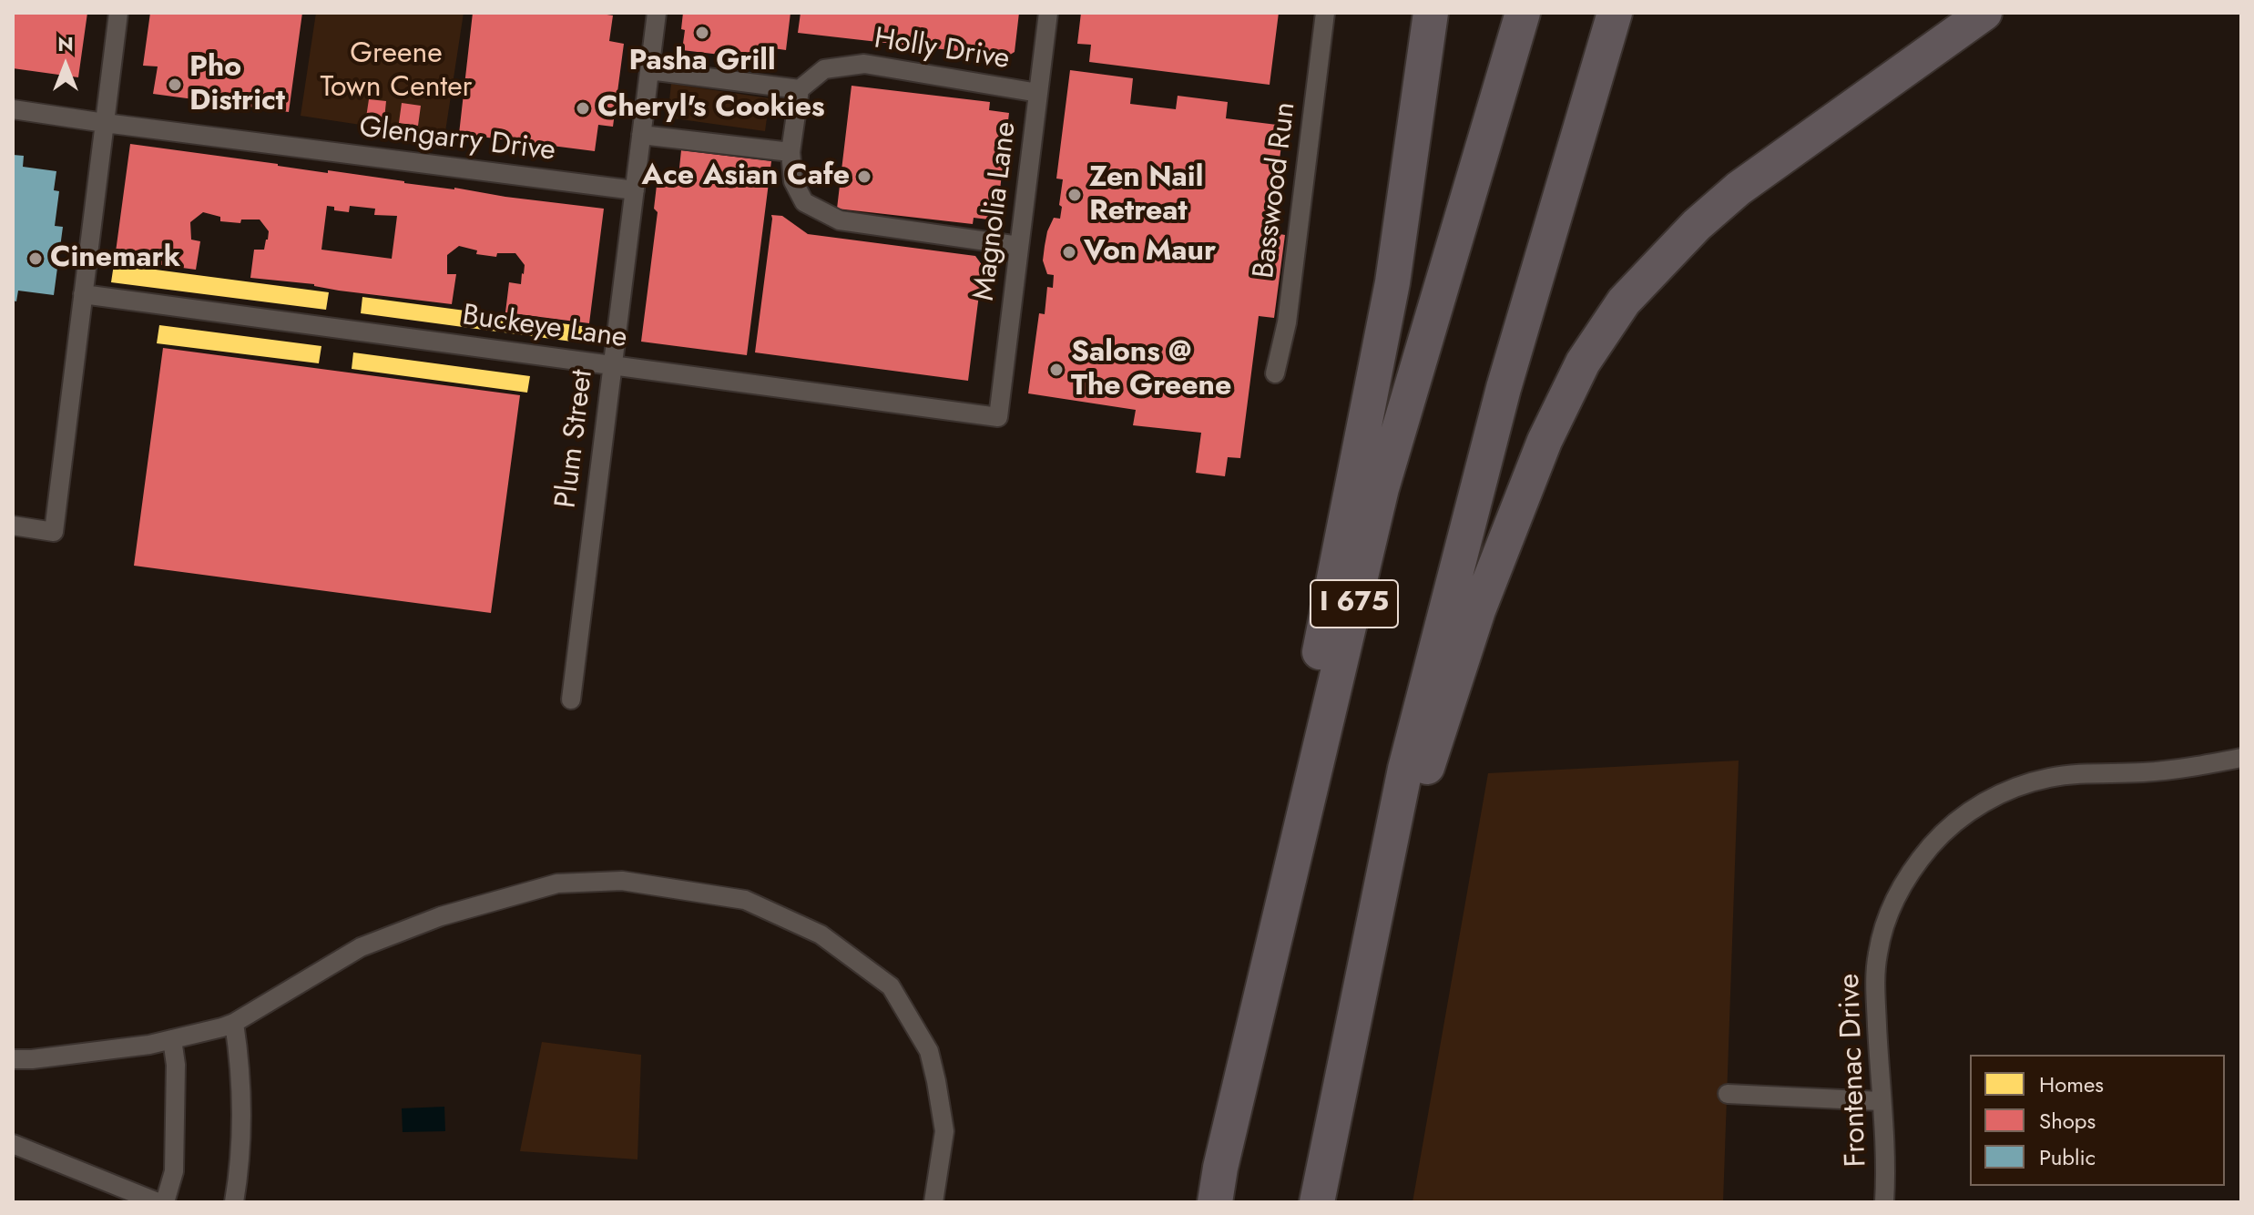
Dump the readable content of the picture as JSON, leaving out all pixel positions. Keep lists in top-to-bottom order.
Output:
{
  "streets": {
    "highway": ["I 675"],
    "street": [
      "Holly Drive",
      "Glengarry Drive",
      "Basswood Run",
      "Magnolia Lane",
      "Buckeye Lane",
      "Plum Street",
      "Frontenac Drive"
    ]
  },
  "crossings": [
    ["Holly Drive", "Magnolia Lane"],
    ["Glengarry Drive", "Plum Street"],
    ["Magnolia Lane", "Buckeye Lane"],
    ["Buckeye Lane", "Plum Street"]
  ],
  "parks": ["Greene Town Center"],
  "places": [
    "Pasha Grill",
    "Pho District",
    "Cheryl's Cookies",
    "Ace Asian Cafe",
    "Zen Nail Retreat",
    "Von Maur",
    "Cinemark",
    "Salons @ The Greene"
  ],
  "legend": ["Homes", "Shops", "Public"],
  "north": "top"
}
